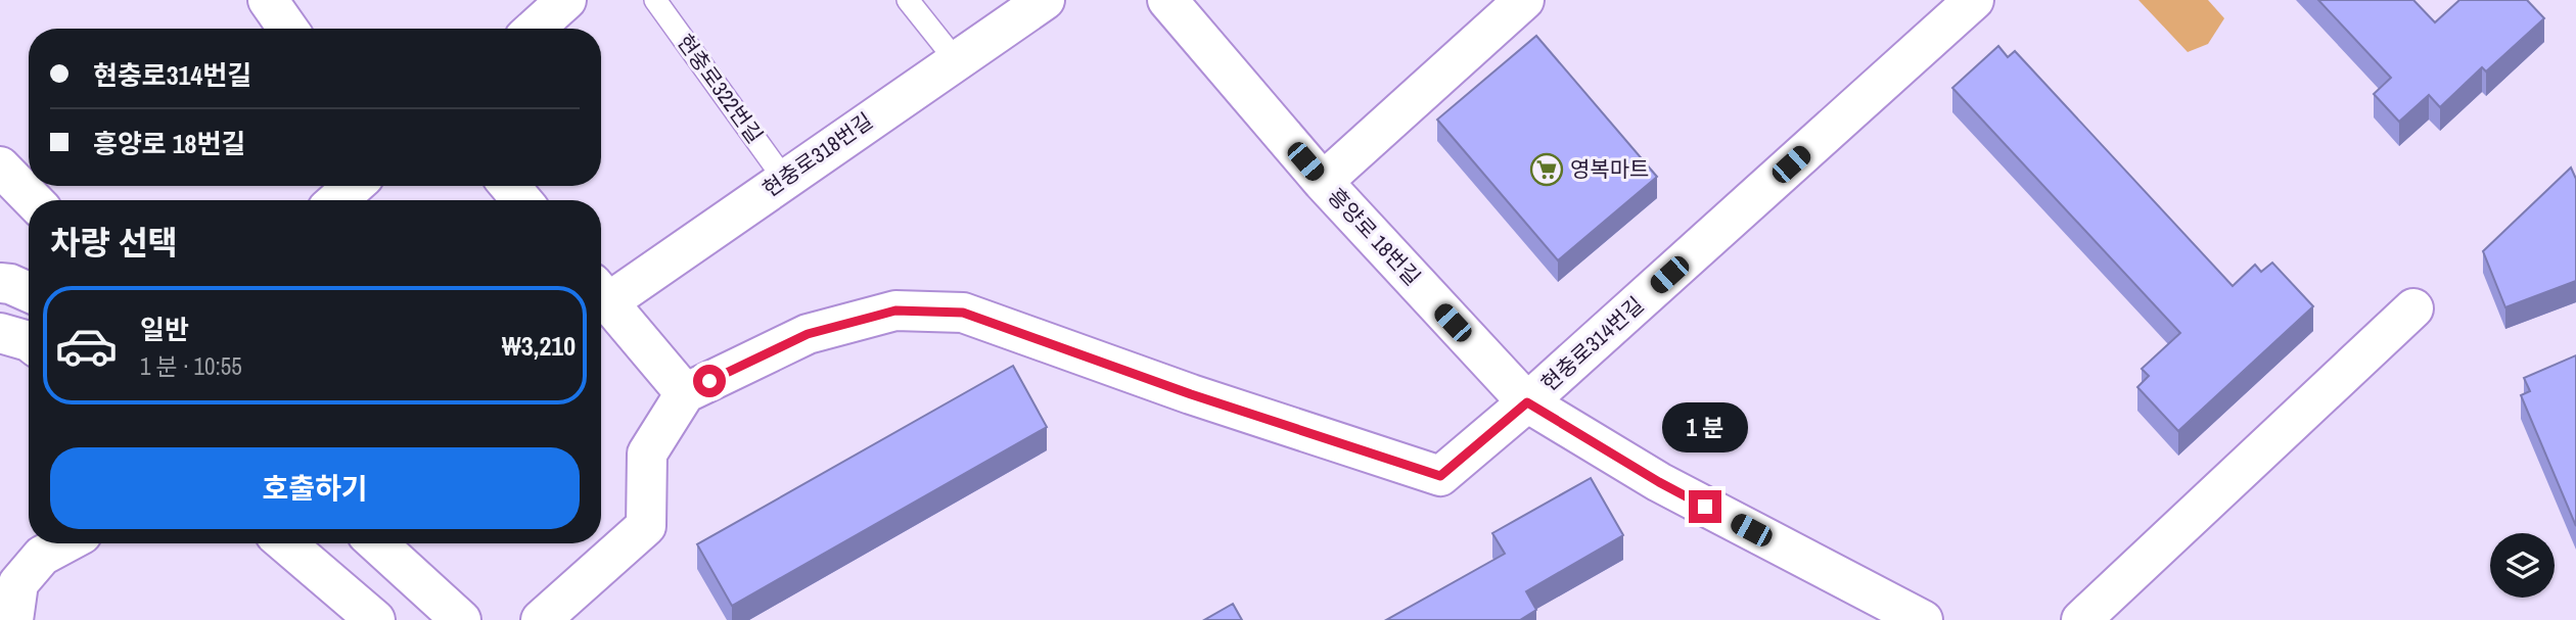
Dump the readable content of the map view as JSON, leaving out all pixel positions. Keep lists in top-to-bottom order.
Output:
{
  "streets": {
    "street": ["현충로318번길", "흥양로 18번길", "현충로314번길"],
    "lane": ["현충로322번길"]
  },
  "crossings": [
    ["현충로322번길", "현충로318번길"],
    ["흥양로 18번길", "현충로314번길"]
  ],
  "places": {
    "supermarket": ["영복마트"]
  },
  "page": {
    "banner": ["현충로314번길", "흥양로 18번길"],
    "heading": "차량 선택",
    "list": [
      {
        "name": "일반",
        "note": "1 분 · 10:55",
        "value": "₩3,210"
      }
    ],
    "bubble": "1 분",
    "buttons": "호출하기"
  }
}
